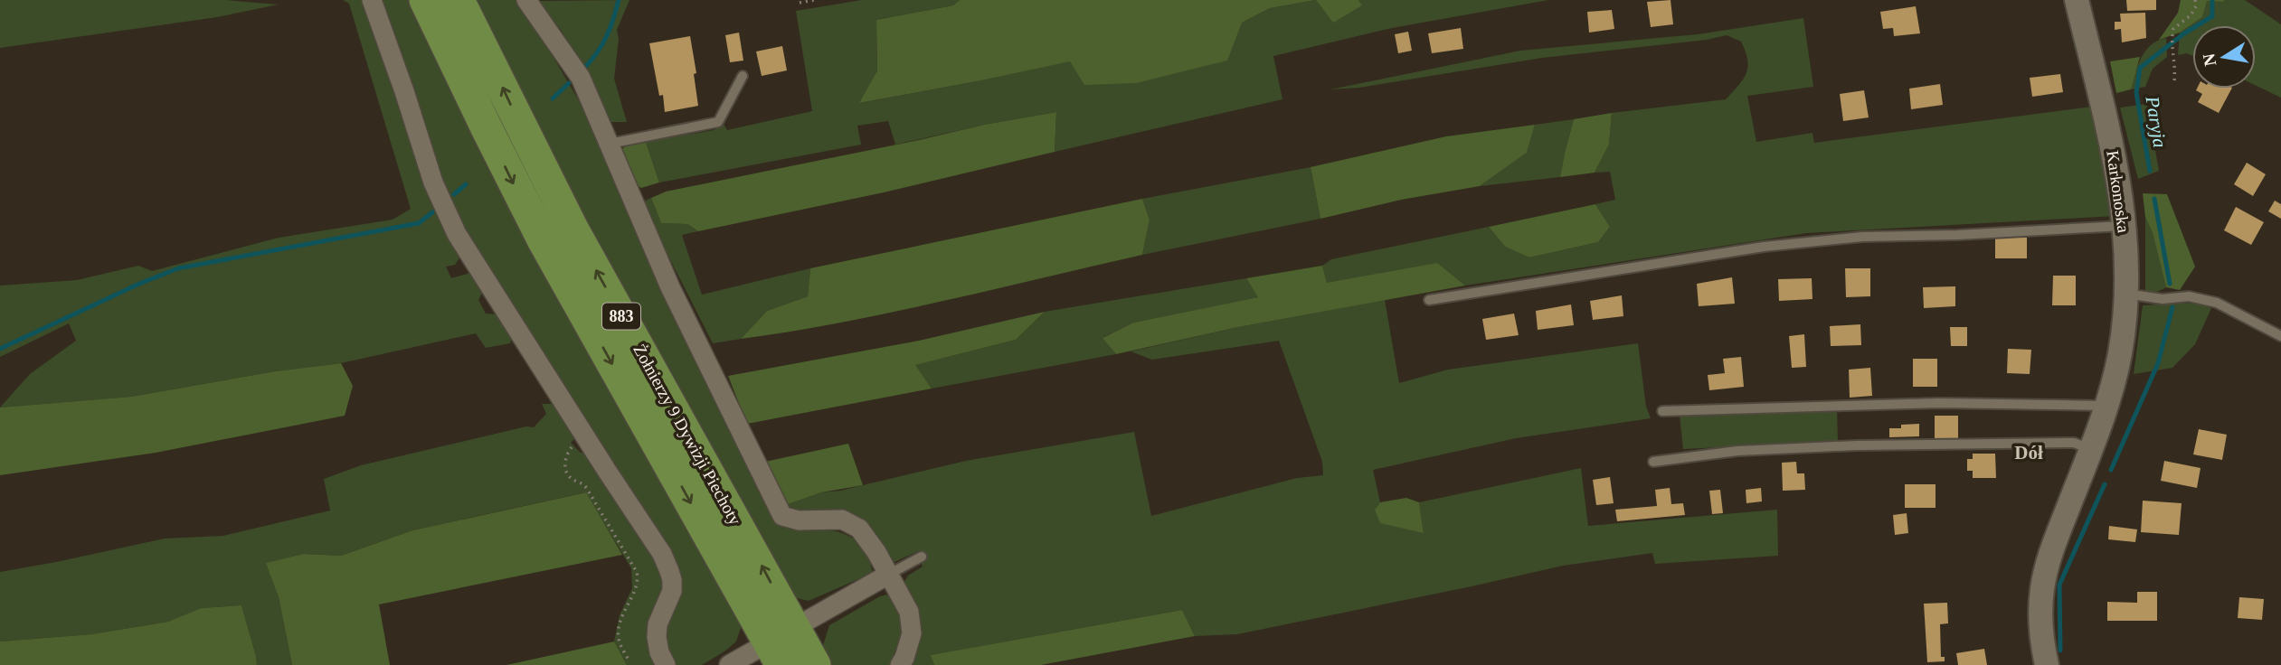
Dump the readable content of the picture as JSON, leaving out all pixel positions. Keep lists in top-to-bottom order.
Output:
{
  "streets": {
    "highway": ["883", "Żołnierzy 9 Dywizji Piechoty"],
    "street": ["Karkonoska"]
  },
  "districts": ["Dół"],
  "water": ["Paryja"],
  "north": "left"
}
